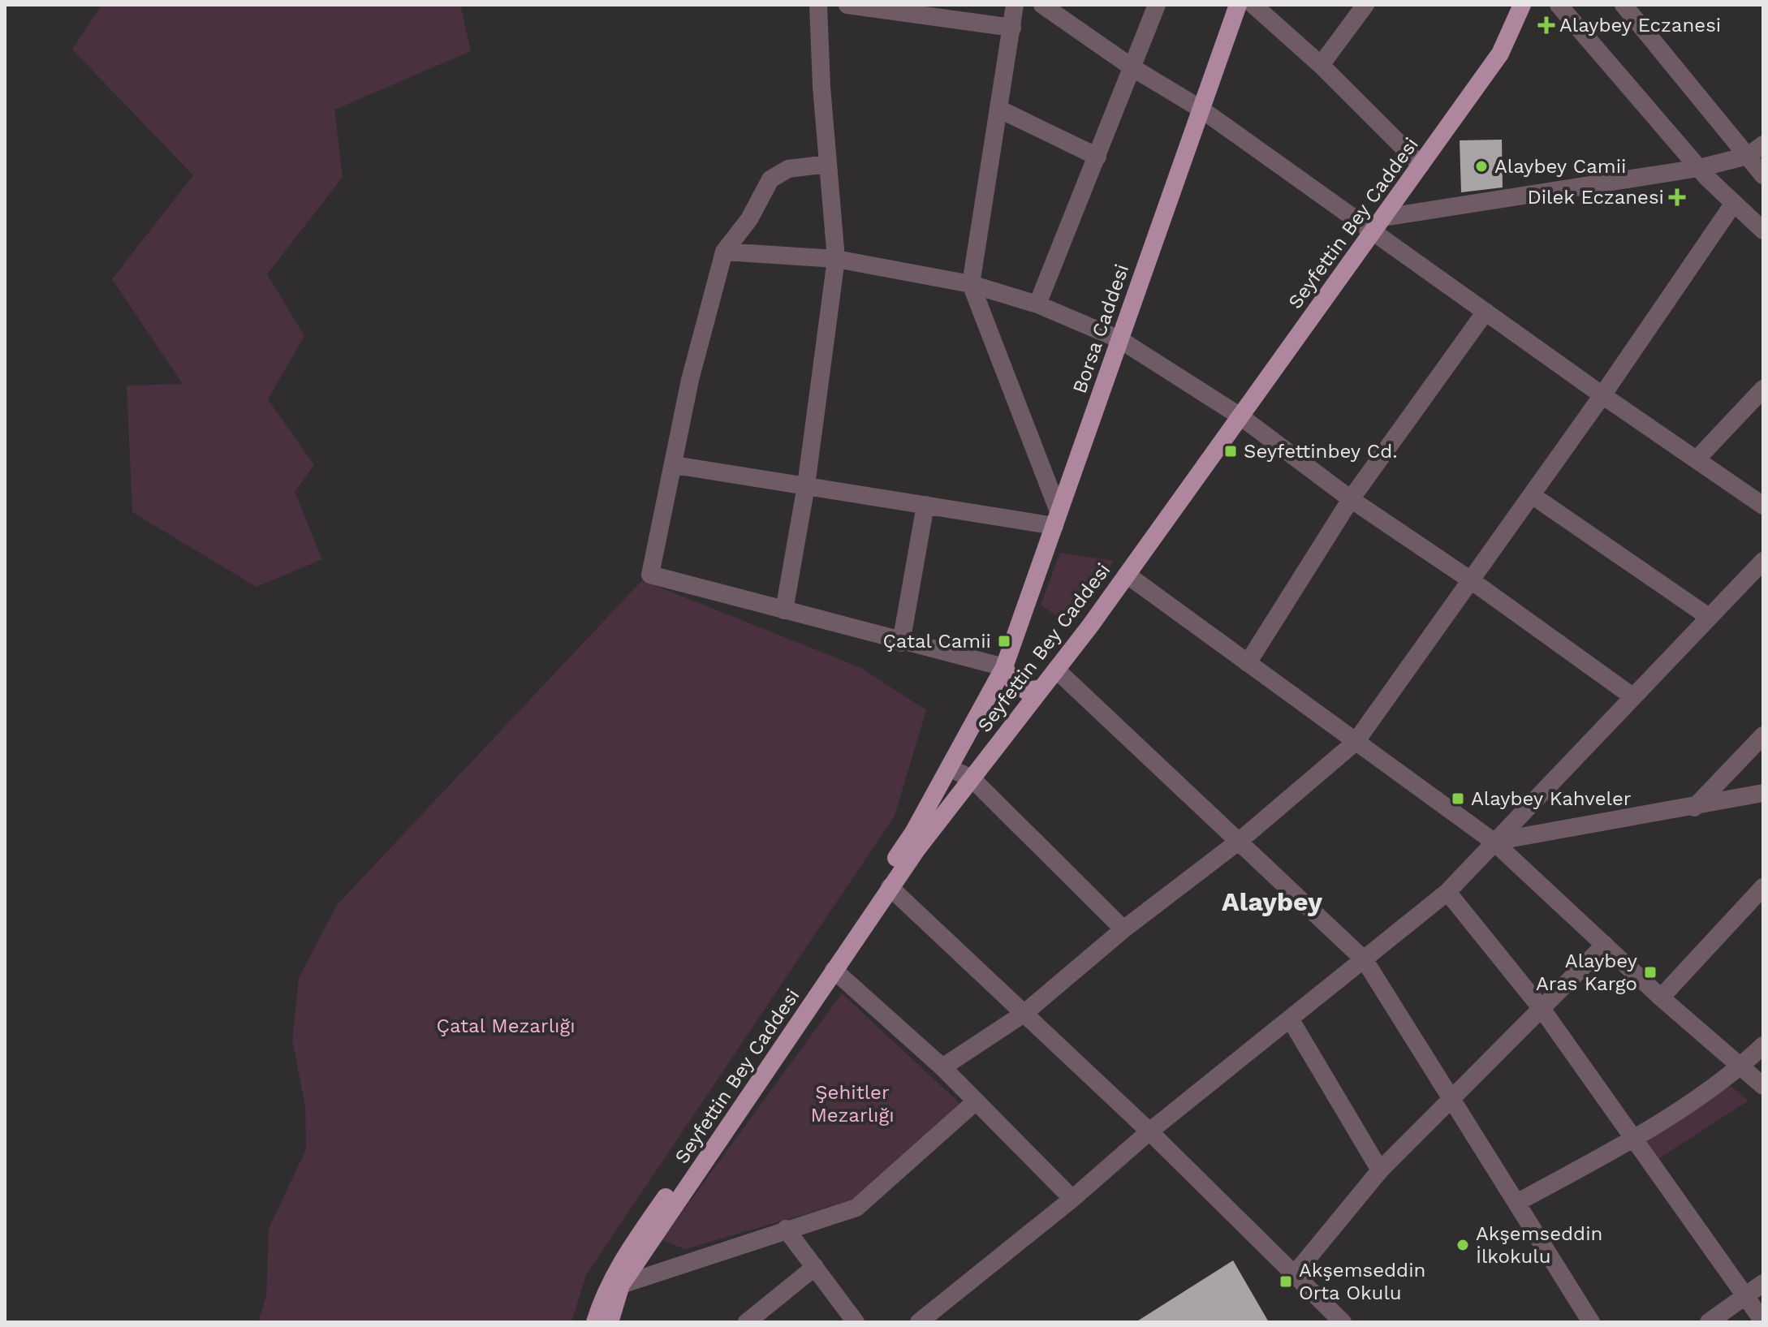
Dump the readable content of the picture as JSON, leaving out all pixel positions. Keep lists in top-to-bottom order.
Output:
{
  "streets": {
    "main road": ["Seyfettin Bey Caddesi", "Borsa Caddesi"]
  },
  "crossings": [
    ["Seyfettin Bey Caddesi", "Borsa Caddesi"]
  ],
  "districts": ["Alaybey"],
  "parks": ["Çatal Mezarlığı", "Şehitler Mezarlığı"],
  "places": {
    "health": ["Alaybey Eczanesi", "Dilek Eczanesi"],
    "other": ["Alaybey Camii", "Akşemseddin İlkokulu"],
    "transit": [
      "Seyfettinbey Cd.",
      "Çatal Camii",
      "Alaybey Kahveler",
      "Alaybey Aras Kargo",
      "Akşemseddin Orta Okulu"
    ]
  }
}
